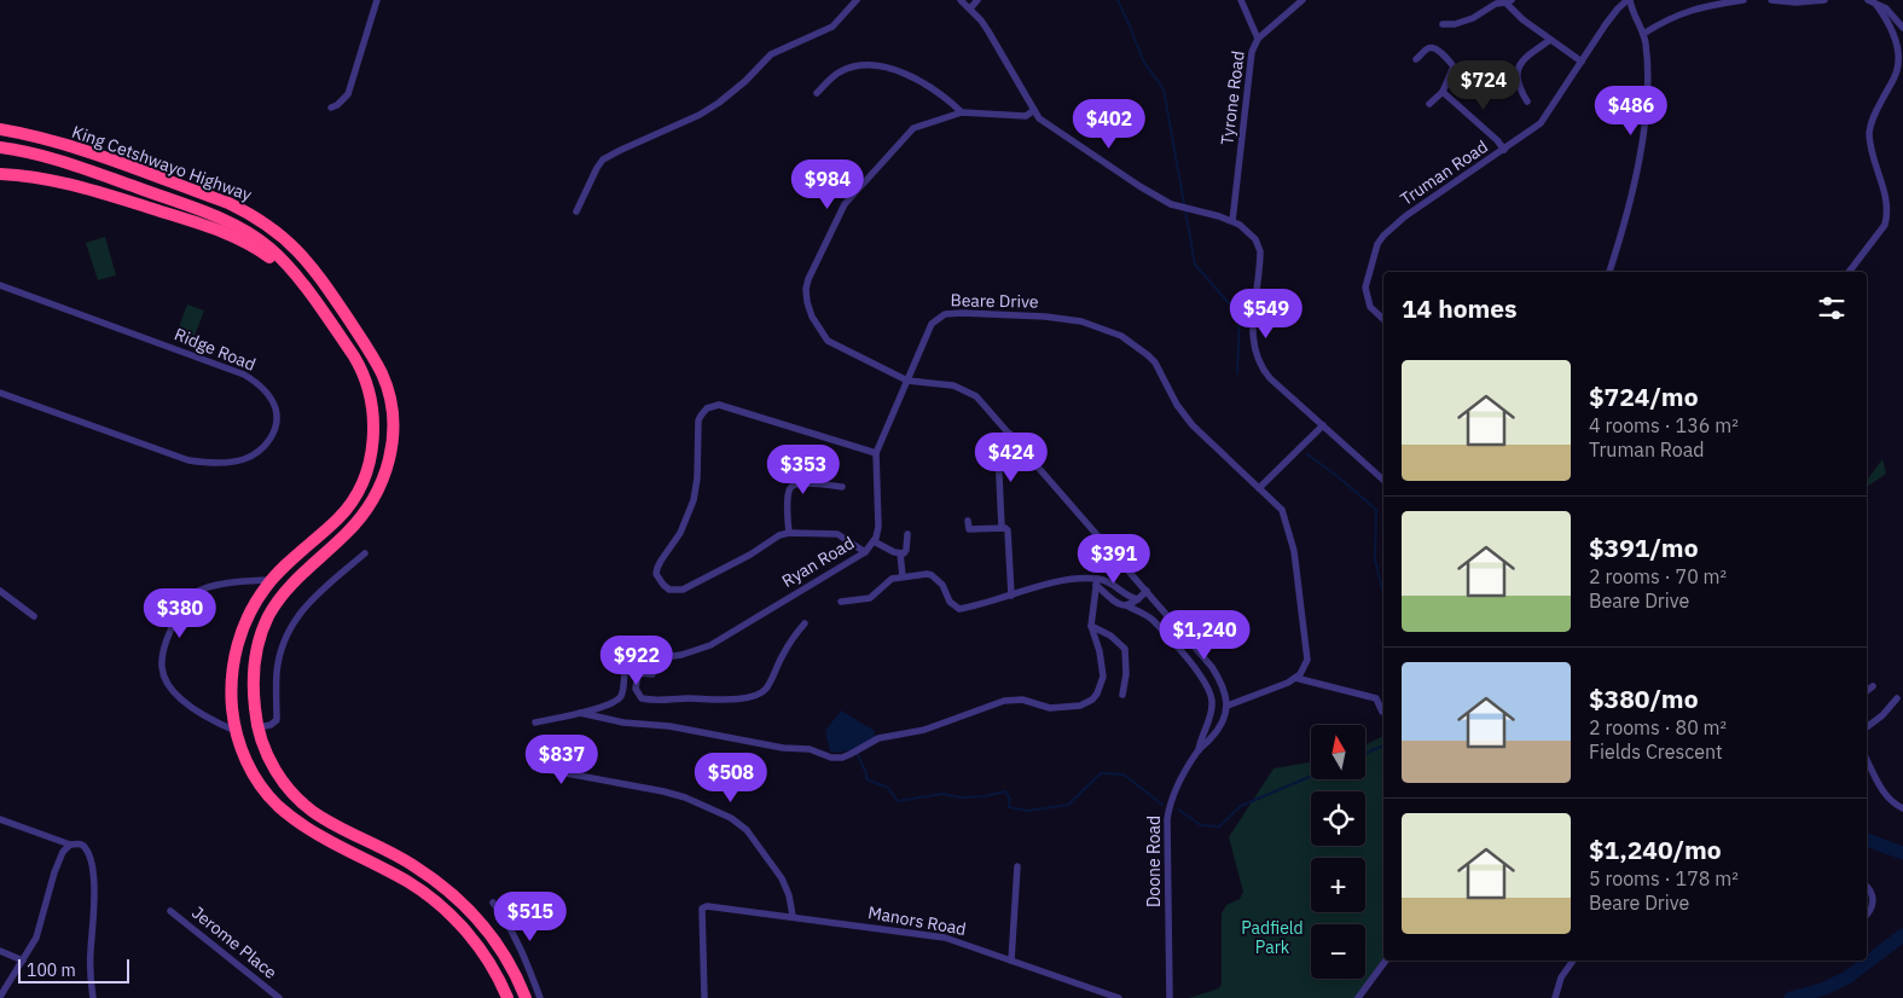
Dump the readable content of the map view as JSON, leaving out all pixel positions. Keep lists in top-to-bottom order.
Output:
{
  "streets": {
    "highway": ["King Cetshwayo Highway"],
    "street": [
      "Tyrone Road",
      "Truman Road",
      "Beare Drive",
      "Ridge Road",
      "Ryan Road",
      "Doone Road",
      "Manors Road",
      "Jerome Place"
    ]
  },
  "crossings": [
    ["Beare Drive", "Ryan Road"]
  ],
  "parks": ["Padfield Park"],
  "scale_bar": "100 m",
  "north": "top",
  "page": {
    "price": [
      "$724",
      "$486",
      "$402",
      "$984",
      "$549",
      "$424",
      "$353",
      "$391",
      "$380",
      "$1,240",
      "$922",
      "$837",
      "$508",
      "$515"
    ],
    "heading": "14 homes",
    "list": [
      {
        "name": "$724/mo",
        "note": "4 rooms · 136 m² · Truman Road"
      },
      {
        "name": "$391/mo",
        "note": "2 rooms · 70 m² · Beare Drive"
      },
      {
        "name": "$380/mo",
        "note": "2 rooms · 80 m² · Fields Crescent"
      },
      {
        "name": "$1,240/mo",
        "note": "5 rooms · 178 m² · Beare Drive"
      }
    ],
    "map_buttons": ["+", "−"],
    "scale": "100 m"
  }
}
